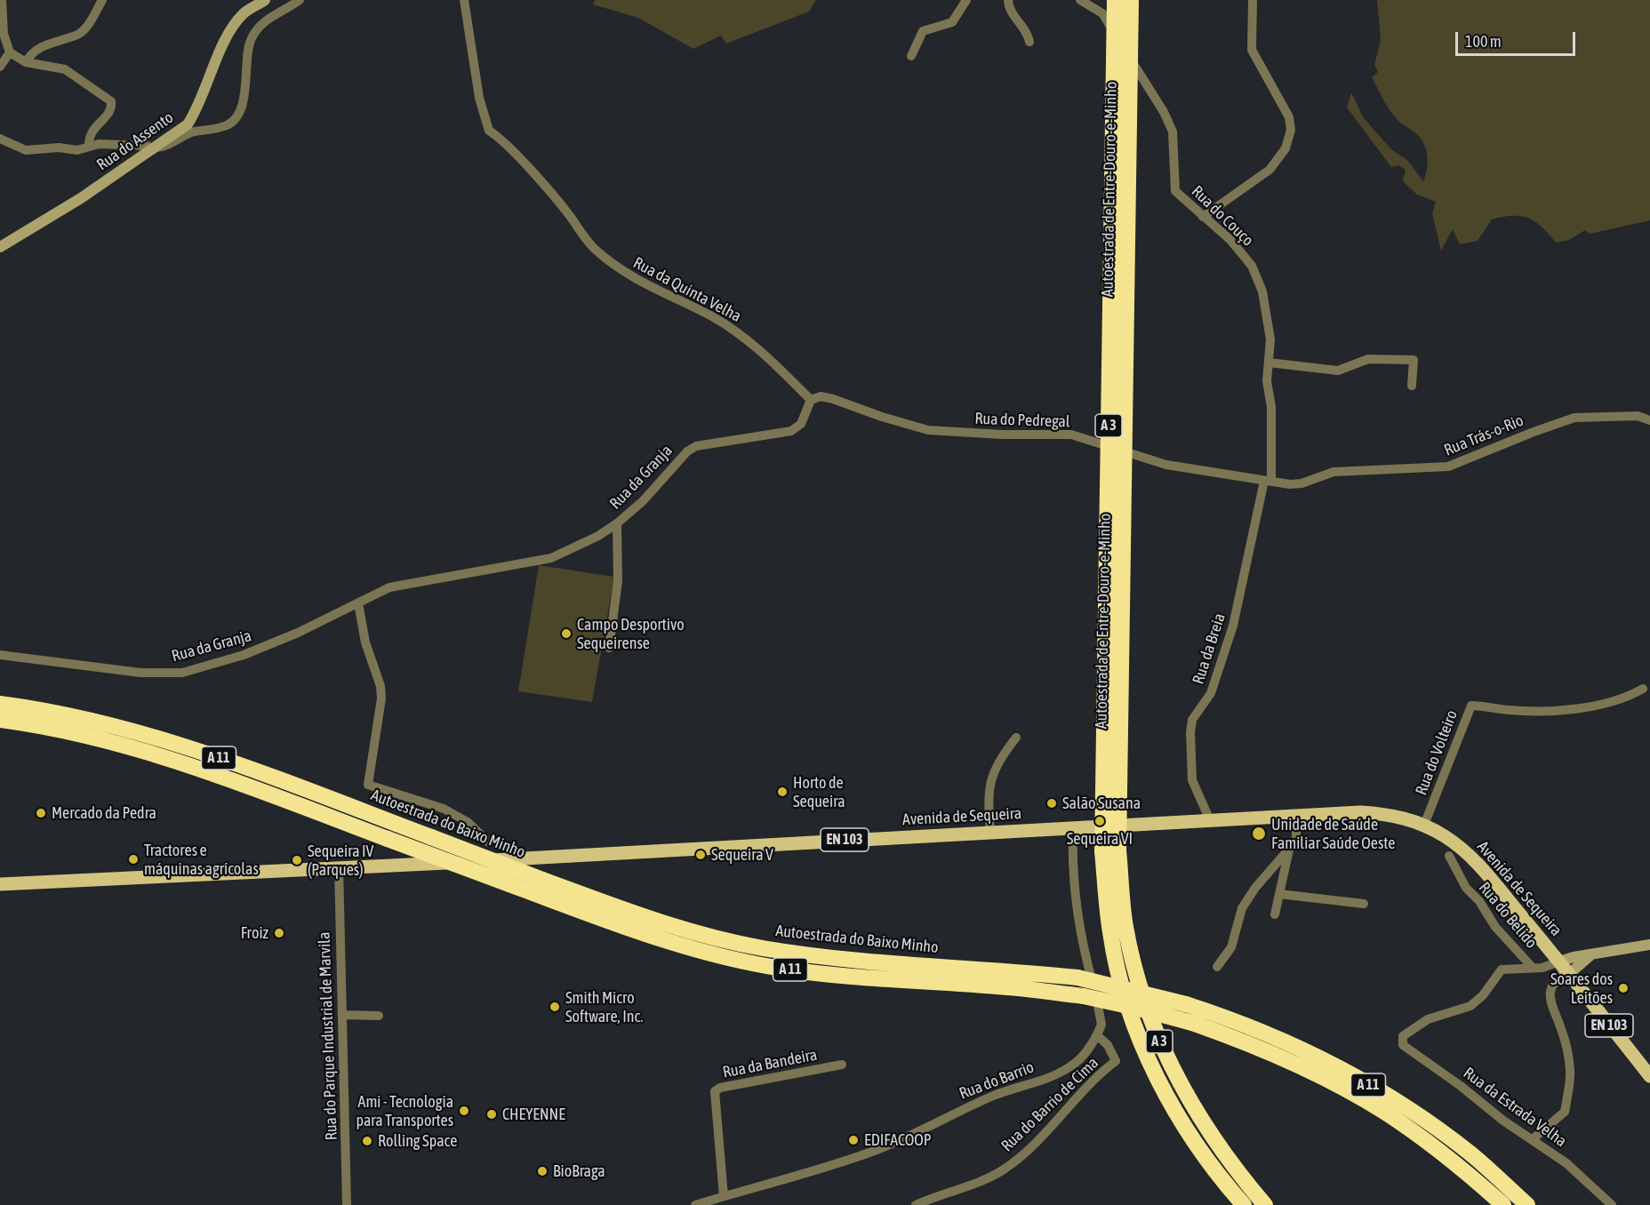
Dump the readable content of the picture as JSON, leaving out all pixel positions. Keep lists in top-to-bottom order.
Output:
{
  "streets": {
    "highway": [
      "Autoestrada de Entre-Douro-e-Minho",
      "A 3",
      "A 11",
      "Autoestrada do Baixo Minho"
    ],
    "main road": ["Avenida de Sequeira", "EN 103"],
    "street": [
      "Rua do Assento",
      "Rua do Couço",
      "Rua da Quinta Velha",
      "Rua do Pedregal",
      "Rua Trás-o-Rio",
      "Rua da Granja",
      "Rua da Breia",
      "Rua do Volteiro",
      "Rua do Belido",
      "Rua do Parque Industrial de Marvila",
      "Rua da Bandeira",
      "Rua do Barrio",
      "Rua do Barrio de Cima",
      "Rua da Estrada Velha"
    ]
  },
  "crossings": [
    ["Rua do Couço", "Rua do Pedregal"],
    ["Rua do Couço", "Rua Trás-o-Rio"],
    ["Rua do Couço", "Rua da Breia"],
    ["Rua da Quinta Velha", "Rua do Pedregal"],
    ["Rua da Quinta Velha", "Rua da Granja"],
    ["Rua do Pedregal", "Rua Trás-o-Rio"],
    ["Rua do Pedregal", "Rua da Granja"],
    ["Rua do Pedregal", "Rua da Breia"],
    ["Rua Trás-o-Rio", "Rua da Breia"],
    ["Rua da Breia", "Avenida de Sequeira"],
    ["Rua do Volteiro", "Avenida de Sequeira"],
    ["Avenida de Sequeira", "EN 103"],
    ["Avenida de Sequeira", "Rua do Belido"],
    ["Avenida de Sequeira", "Rua do Parque Industrial de Marvila"],
    ["EN 103", "Rua do Belido"],
    ["EN 103", "Rua do Parque Industrial de Marvila"],
    ["Rua do Belido", "Rua da Estrada Velha"],
    ["Rua da Bandeira", "Rua do Barrio"],
    ["Rua do Barrio", "Rua do Barrio de Cima"]
  ],
  "places": [
    "Campo Desportivo Sequeirense",
    "Horto de Sequeira",
    "Salão Susana",
    "Mercado da Pedra",
    "Sequeira VI",
    "Unidade de Saúde Familiar Saúde Oeste",
    "Sequeira V",
    "Tractores e máquinas agrícolas",
    "Sequeira IV (Parques)",
    "Froiz",
    "Soares dos Leitões",
    "Smith Micro Software, Inc.",
    "Ami - Tecnologia para Transportes",
    "CHEYENNE",
    "EDIFACOOP",
    "Rolling Space",
    "BioBraga"
  ],
  "scale_bar": "100 m"
}
